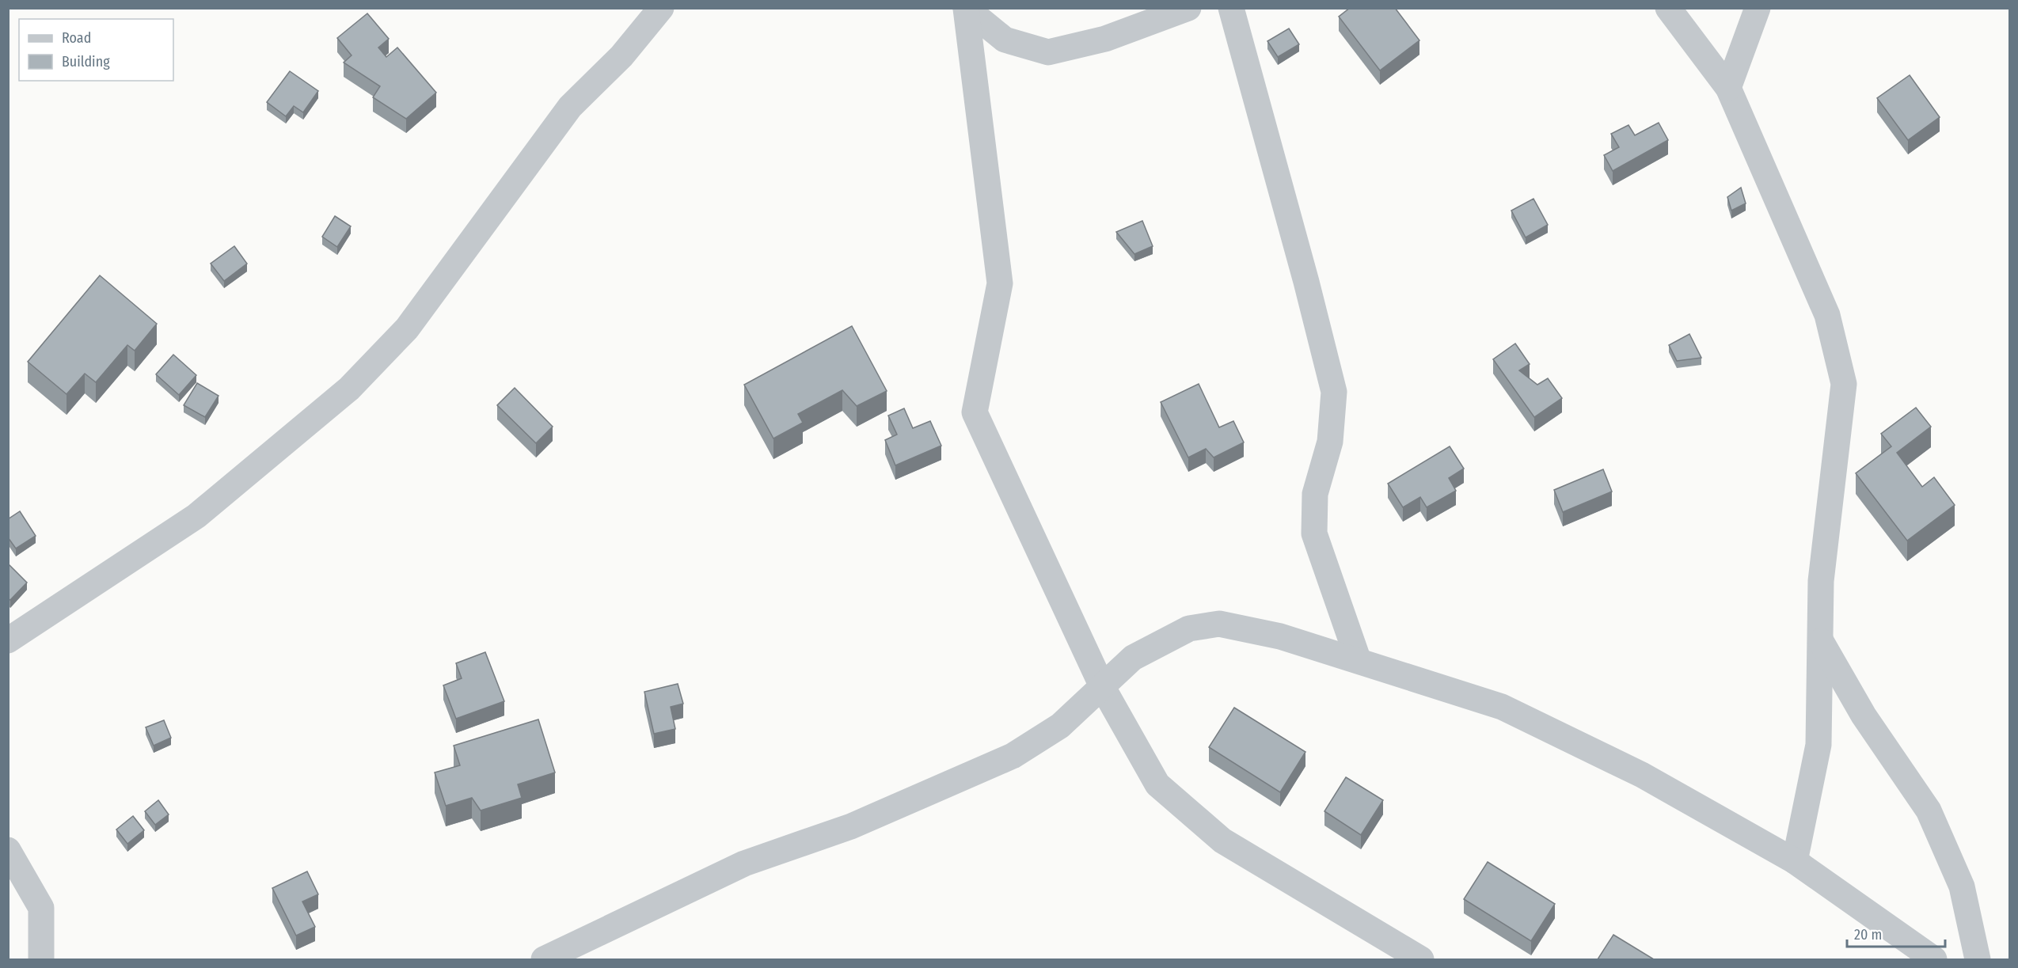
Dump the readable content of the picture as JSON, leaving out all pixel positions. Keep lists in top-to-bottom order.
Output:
{
  "legend": ["Road", "Building"],
  "scale_bar": "20 m"
}
